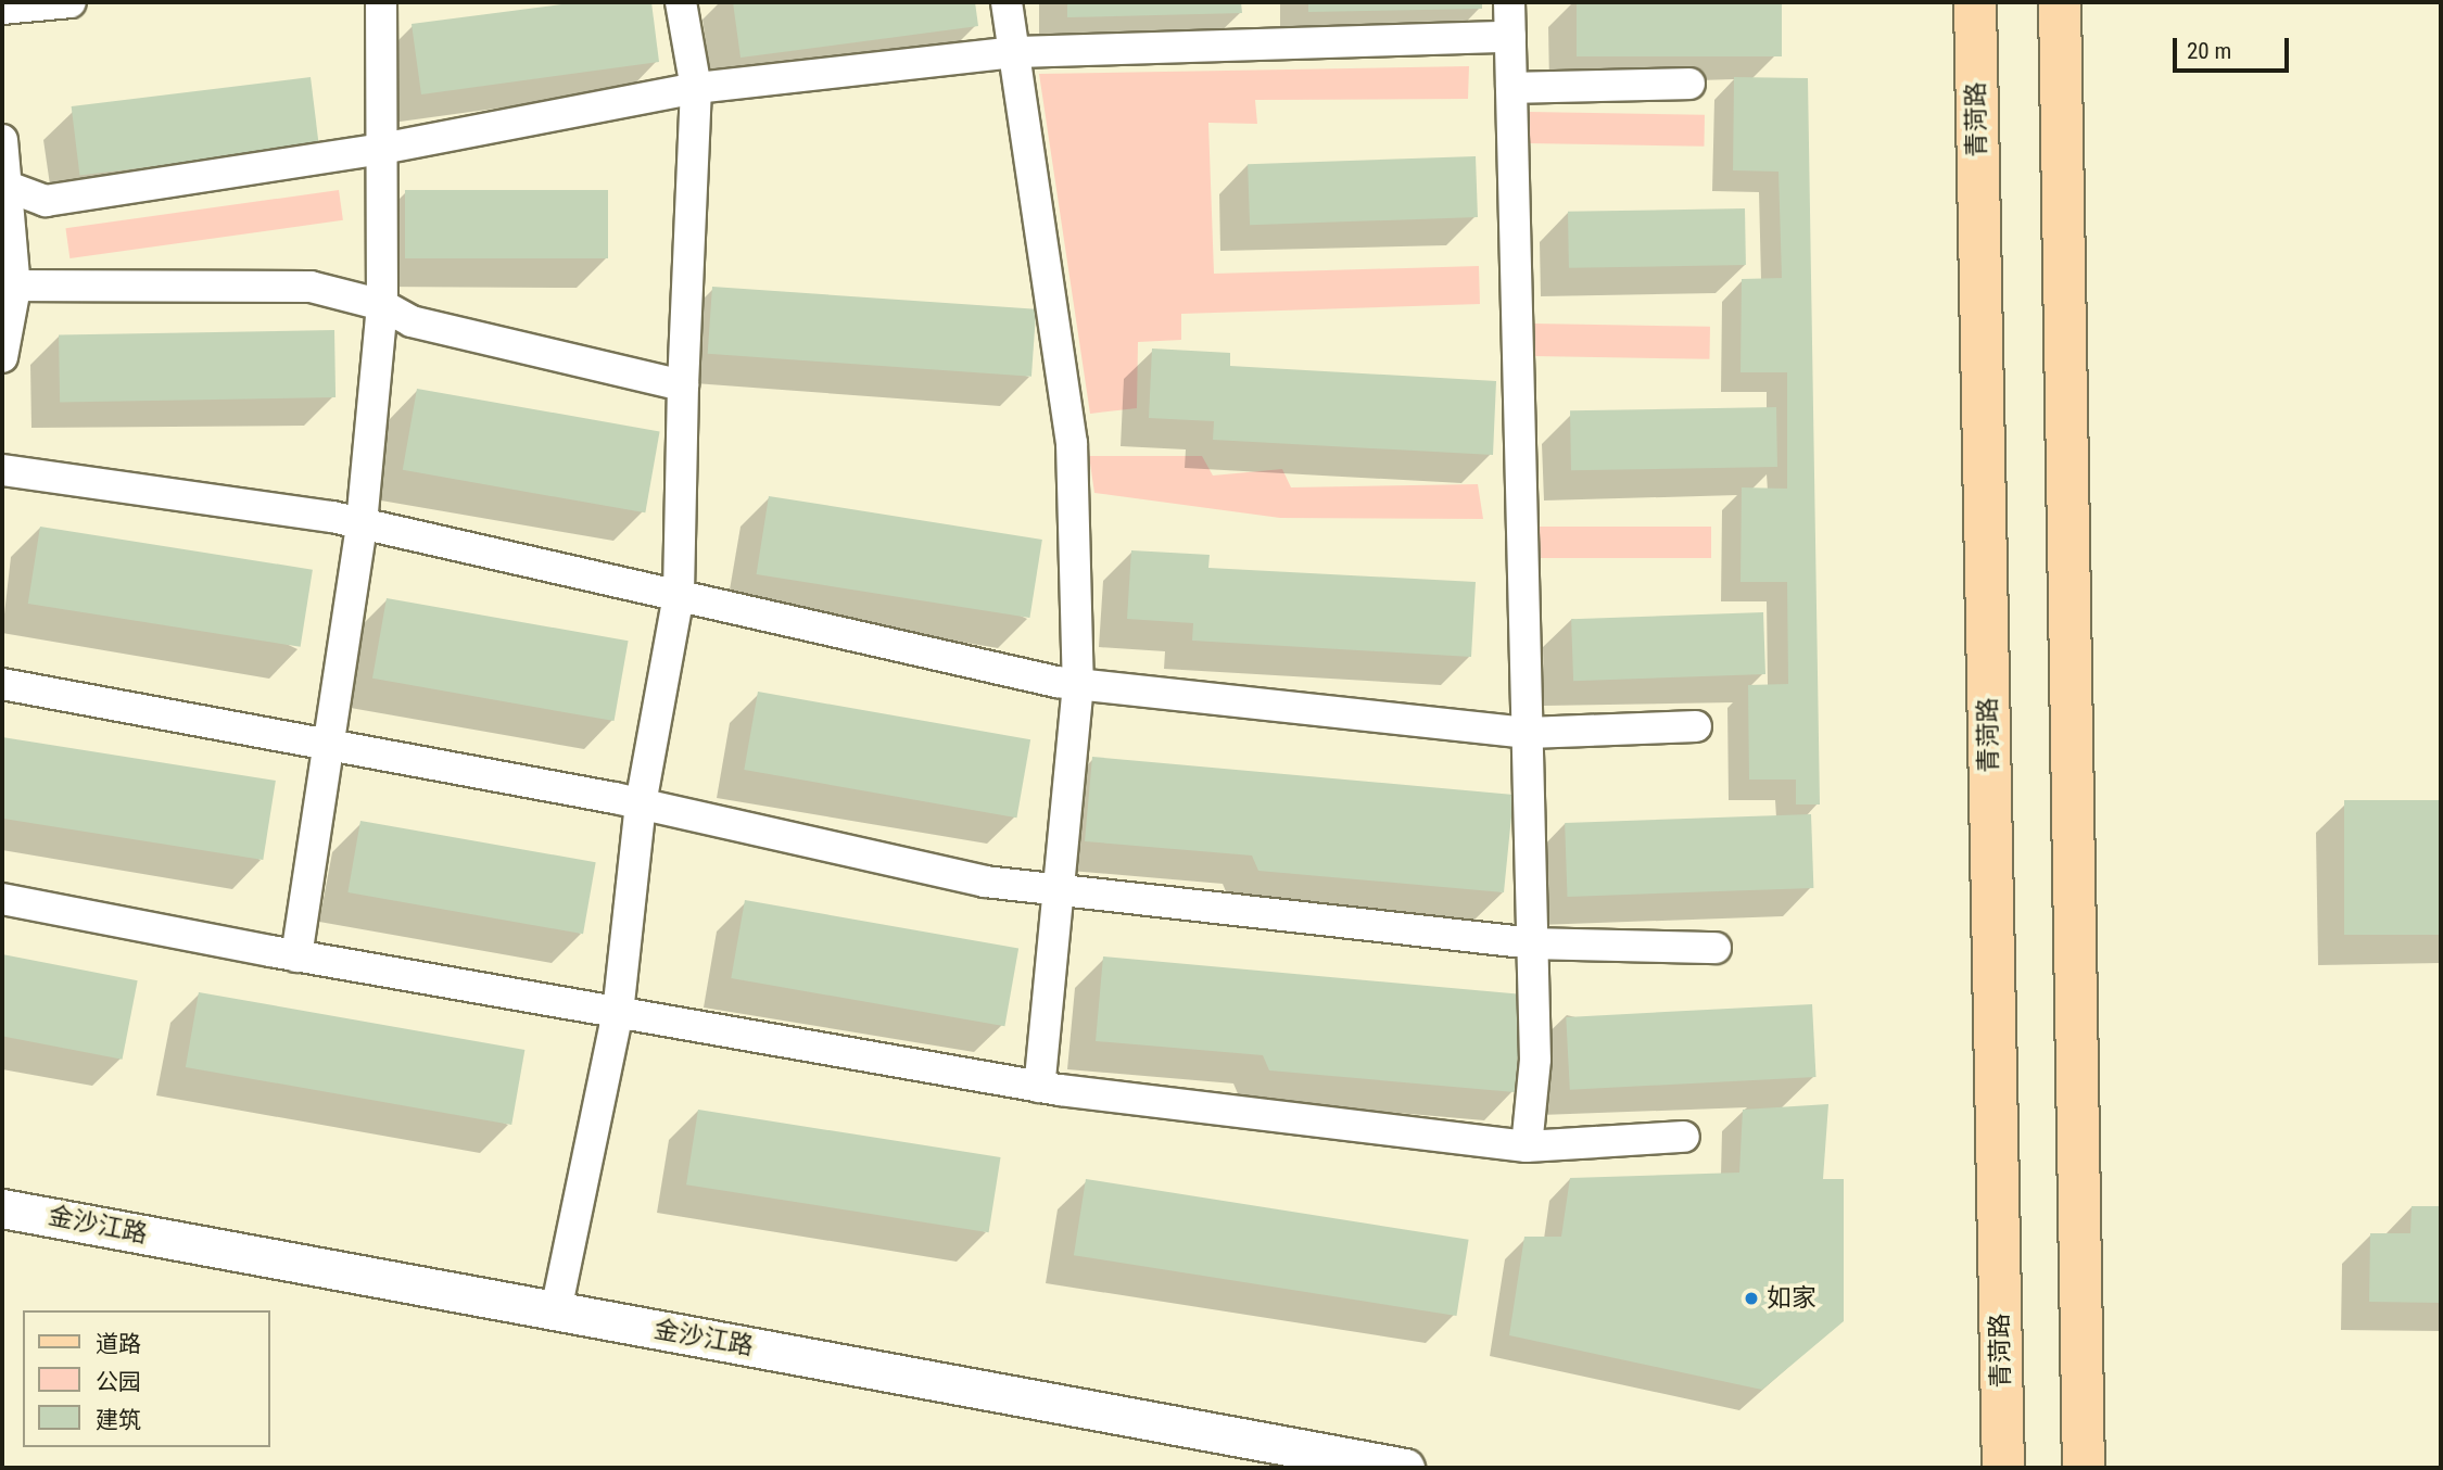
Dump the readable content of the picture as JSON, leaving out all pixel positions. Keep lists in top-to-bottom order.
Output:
{
  "streets": {
    "main road": ["青菏路"],
    "street": ["金沙江路"]
  },
  "places": ["如家"],
  "legend": ["道路", "公园", "建筑"],
  "scale_bar": "20 m"
}
